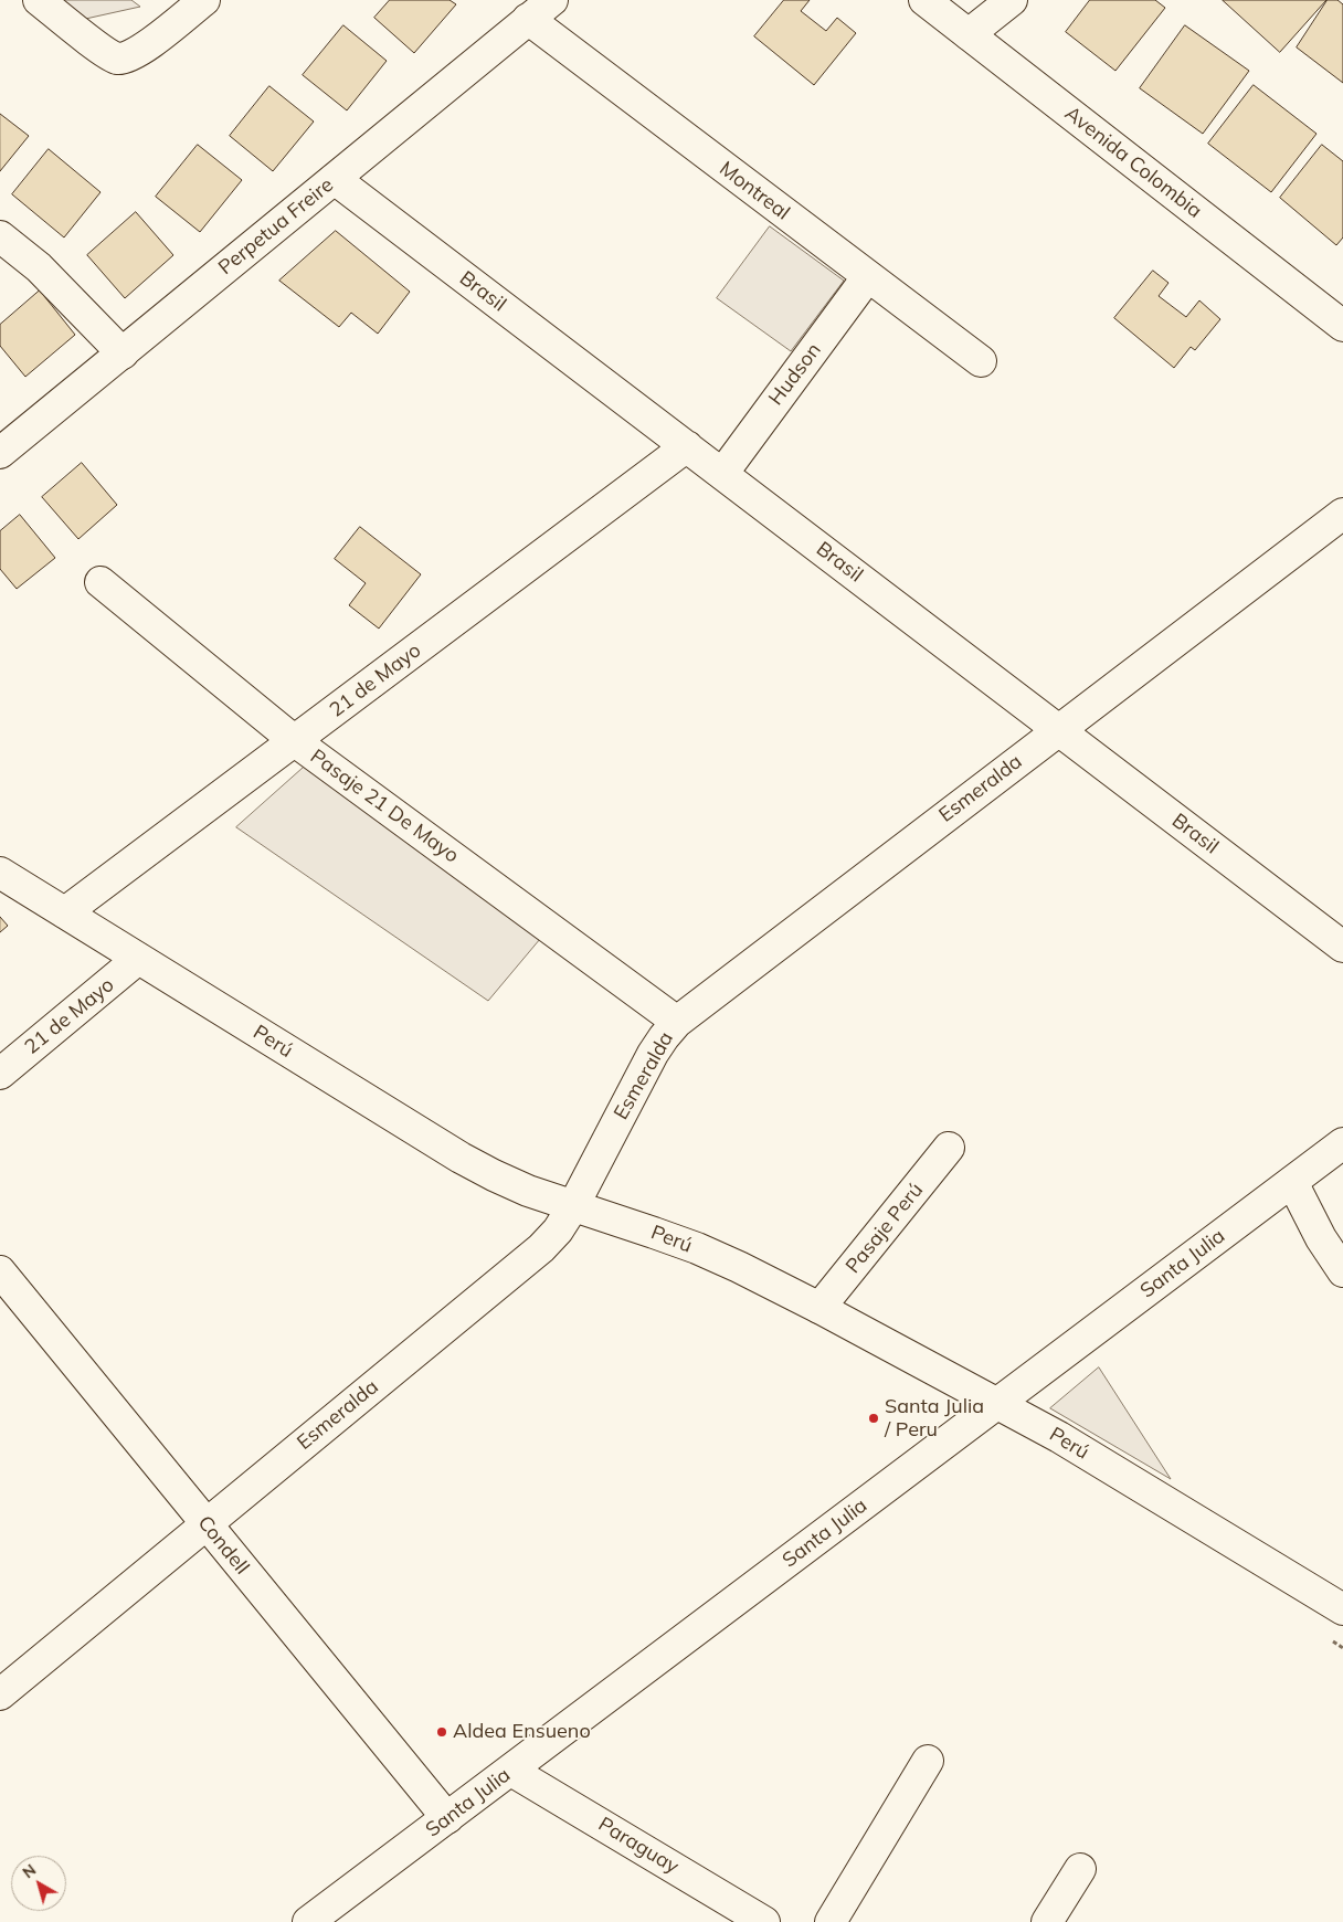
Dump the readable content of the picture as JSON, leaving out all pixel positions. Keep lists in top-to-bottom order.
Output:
{
  "streets": {
    "street": [
      "Avenida Colombia",
      "Montreal",
      "Perpetua Freire",
      "Brasil",
      "Hudson",
      "21 de Mayo",
      "Esmeralda",
      "Pasaje 21 De Mayo",
      "Perú",
      "Pasaje Perú",
      "Santa Julia",
      "Condell",
      "Paraguay"
    ]
  },
  "crossings": [
    ["Montreal", "Perpetua Freire"],
    ["Montreal", "Hudson"],
    ["Perpetua Freire", "Brasil"],
    ["Brasil", "Hudson"],
    ["Brasil", "21 de Mayo"],
    ["Brasil", "Esmeralda"],
    ["21 de Mayo", "Pasaje 21 De Mayo"],
    ["21 de Mayo", "Perú"],
    ["Esmeralda", "Pasaje 21 De Mayo"],
    ["Esmeralda", "Perú"],
    ["Esmeralda", "Condell"],
    ["Perú", "Pasaje Perú"],
    ["Perú", "Santa Julia"],
    ["Santa Julia", "Condell"],
    ["Santa Julia", "Paraguay"]
  ],
  "places": ["Santa Julia / Peru", "Aldea Ensueno"],
  "north": "top left"
}
